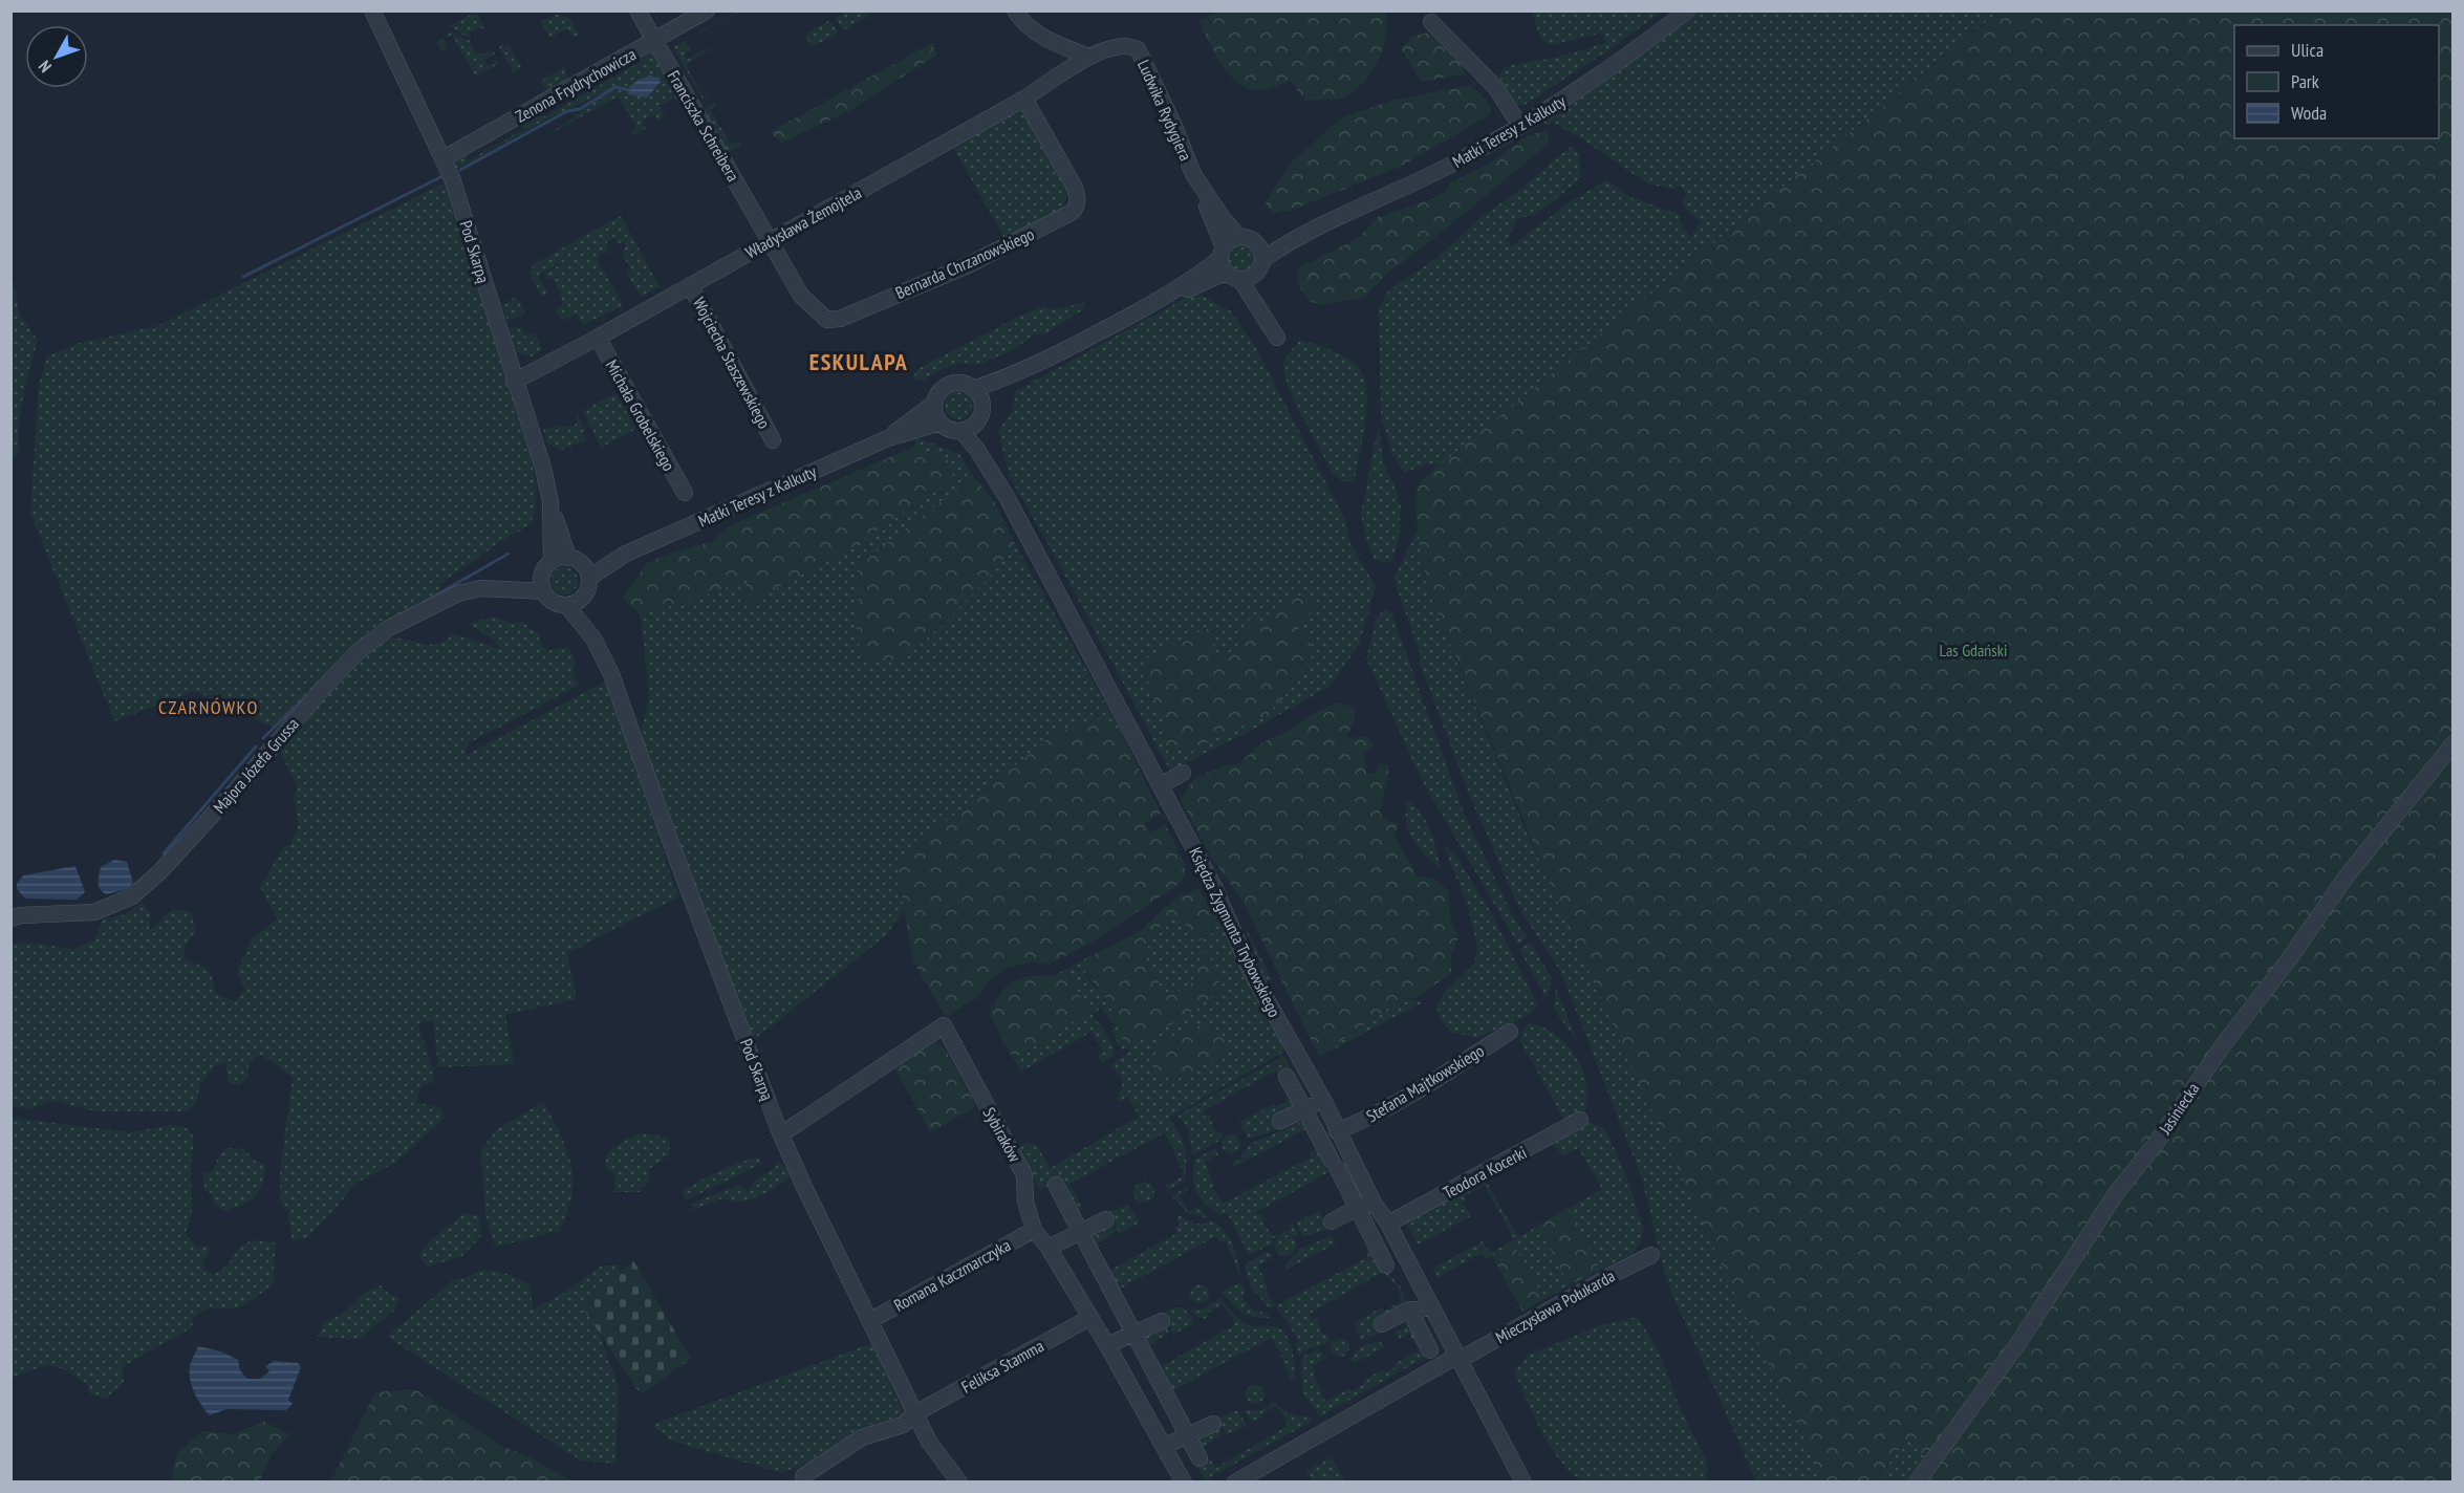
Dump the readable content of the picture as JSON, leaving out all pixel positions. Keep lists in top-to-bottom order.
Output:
{
  "streets": {
    "street": [
      "Zenona Frydrychowicza",
      "Ludwika Rydygiera",
      "Franciszka Schreibera",
      "Matki Teresy z Kalkuty",
      "Władysława Żemojtela",
      "Pod Skarpą",
      "Bernarda Chrzanowskiego",
      "Wojciecha Staszewskiego",
      "Michała Grobelskiego",
      "Majora Józefa Grussa",
      "Księdza Zygmunta Trybowskiego",
      "Stefana Majtkowskiego",
      "Jasiniecka",
      "Sybiraków",
      "Teodora Kocerki",
      "Romana Kaczmarczyka",
      "Mieczysława Połukarda",
      "Feliksa Stamma"
    ]
  },
  "crossings": [
    ["Zenona Frydrychowicza", "Franciszka Schreibera"],
    ["Zenona Frydrychowicza", "Pod Skarpą"],
    ["Ludwika Rydygiera", "Matki Teresy z Kalkuty"],
    ["Ludwika Rydygiera", "Władysława Żemojtela"],
    ["Franciszka Schreibera", "Władysława Żemojtela"],
    ["Franciszka Schreibera", "Bernarda Chrzanowskiego"],
    ["Matki Teresy z Kalkuty", "Pod Skarpą"],
    ["Matki Teresy z Kalkuty", "Majora Józefa Grussa"],
    ["Matki Teresy z Kalkuty", "Księdza Zygmunta Trybowskiego"],
    ["Władysława Żemojtela", "Pod Skarpą"],
    ["Władysława Żemojtela", "Bernarda Chrzanowskiego"],
    ["Władysława Żemojtela", "Wojciecha Staszewskiego"],
    ["Władysława Żemojtela", "Michała Grobelskiego"],
    ["Pod Skarpą", "Majora Józefa Grussa"],
    ["Pod Skarpą", "Sybiraków"],
    ["Pod Skarpą", "Romana Kaczmarczyka"],
    ["Pod Skarpą", "Feliksa Stamma"],
    ["Księdza Zygmunta Trybowskiego", "Stefana Majtkowskiego"],
    ["Księdza Zygmunta Trybowskiego", "Teodora Kocerki"],
    ["Księdza Zygmunta Trybowskiego", "Mieczysława Połukarda"],
    ["Sybiraków", "Romana Kaczmarczyka"],
    ["Sybiraków", "Feliksa Stamma"]
  ],
  "districts": ["ESKULAPA", "CZARNÓWKO"],
  "parks": ["Las Gdański"],
  "legend": ["Ulica", "Park", "Woda"],
  "north": "bottom left"
}
